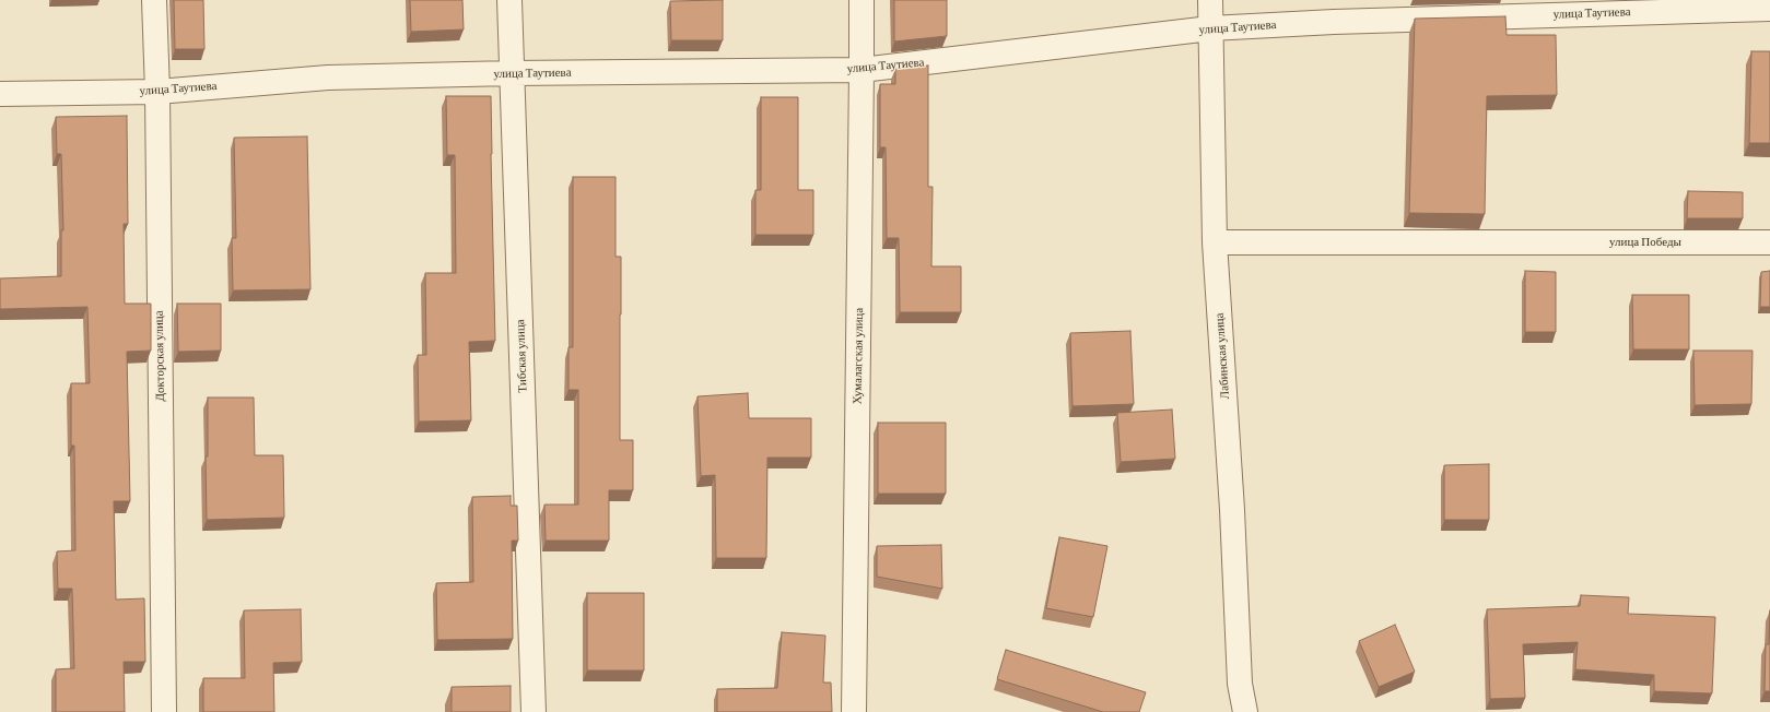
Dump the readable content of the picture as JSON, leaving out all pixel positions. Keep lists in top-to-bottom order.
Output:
{
  "streets": {
    "street": [
      "улица Таутиева",
      "улица Победы",
      "Докторская улица",
      "Тибская улица",
      "Хумалагская улица",
      "Лабинская улица"
    ]
  },
  "crossings": [
    ["улица Таутиева", "Докторская улица"],
    ["улица Таутиева", "Тибская улица"],
    ["улица Таутиева", "Хумалагская улица"],
    ["улица Таутиева", "Лабинская улица"],
    ["улица Победы", "Лабинская улица"]
  ]
}
